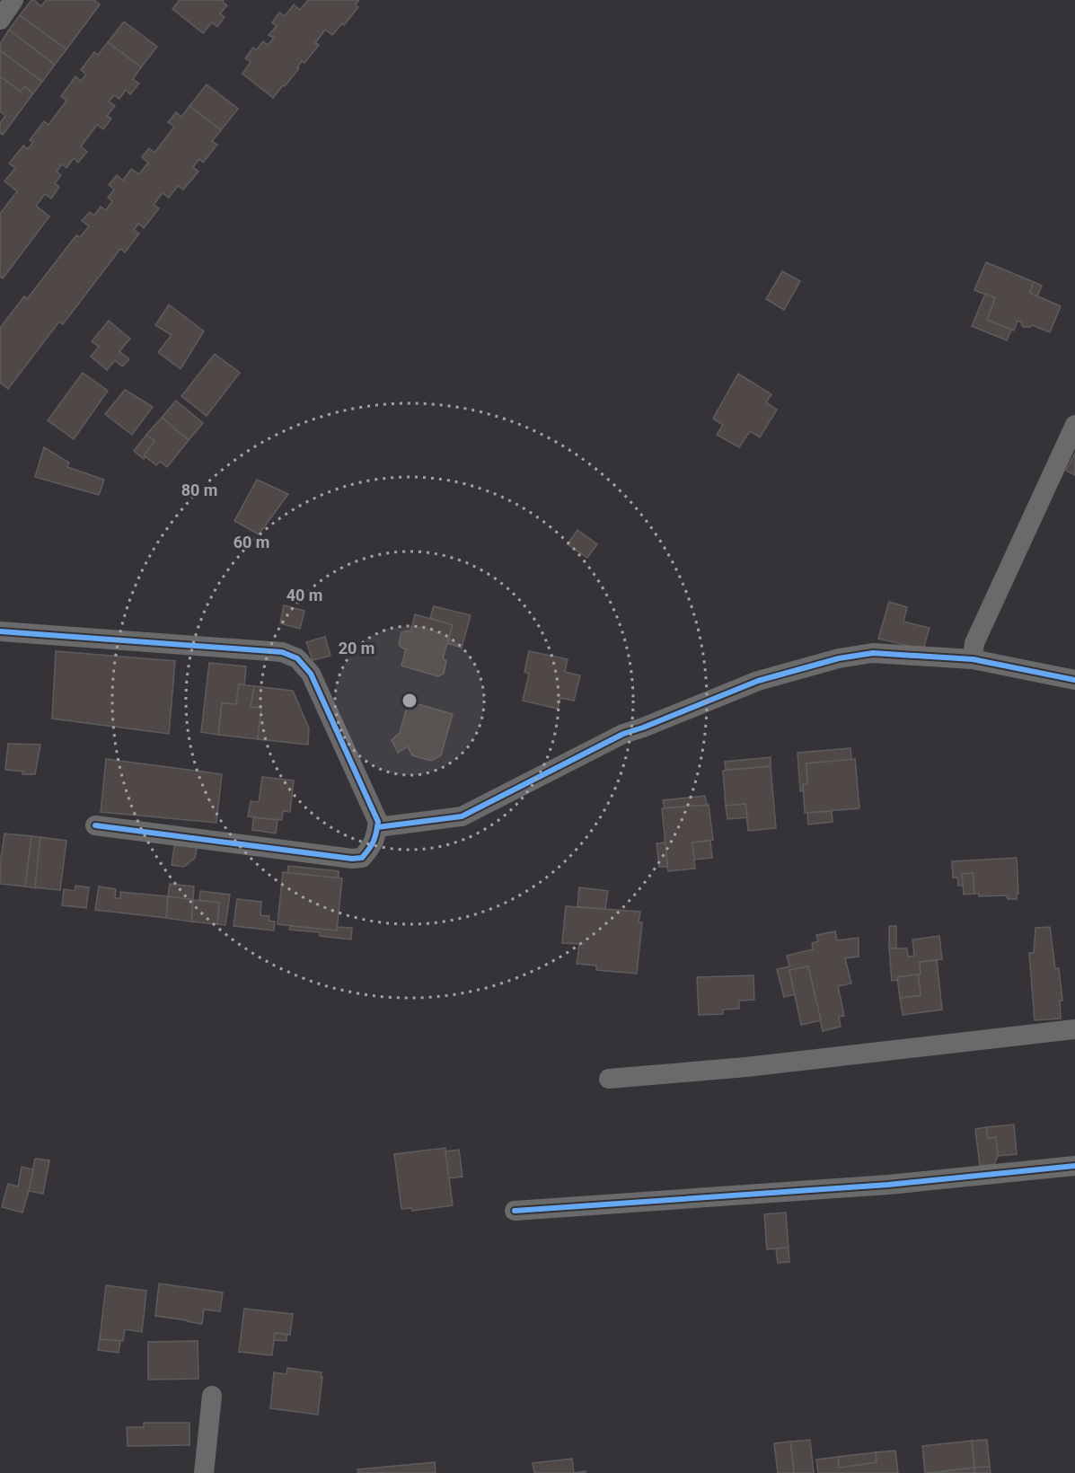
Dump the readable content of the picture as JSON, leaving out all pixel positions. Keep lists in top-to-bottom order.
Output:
{
  "rings": [
    "80 m",
    "60 m",
    "40 m",
    "20 m"
  ]
}
